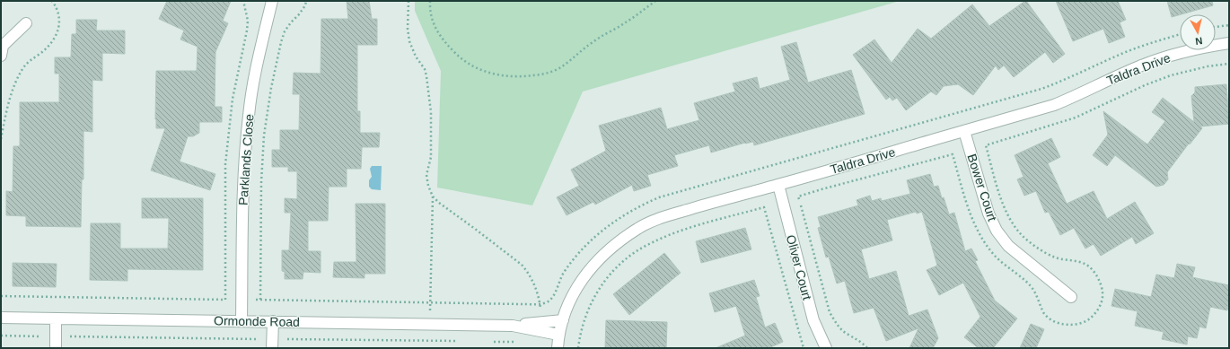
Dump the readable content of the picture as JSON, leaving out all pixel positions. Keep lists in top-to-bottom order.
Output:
{
  "streets": {
    "street": [
      "Taldra Drive",
      "Parklands Close",
      "Bower Court",
      "Oliver Court",
      "Ormonde Road"
    ]
  },
  "crossings": [
    ["Taldra Drive", "Bower Court"],
    ["Taldra Drive", "Oliver Court"],
    ["Taldra Drive", "Ormonde Road"],
    ["Parklands Close", "Ormonde Road"]
  ],
  "north": "bottom"
}
